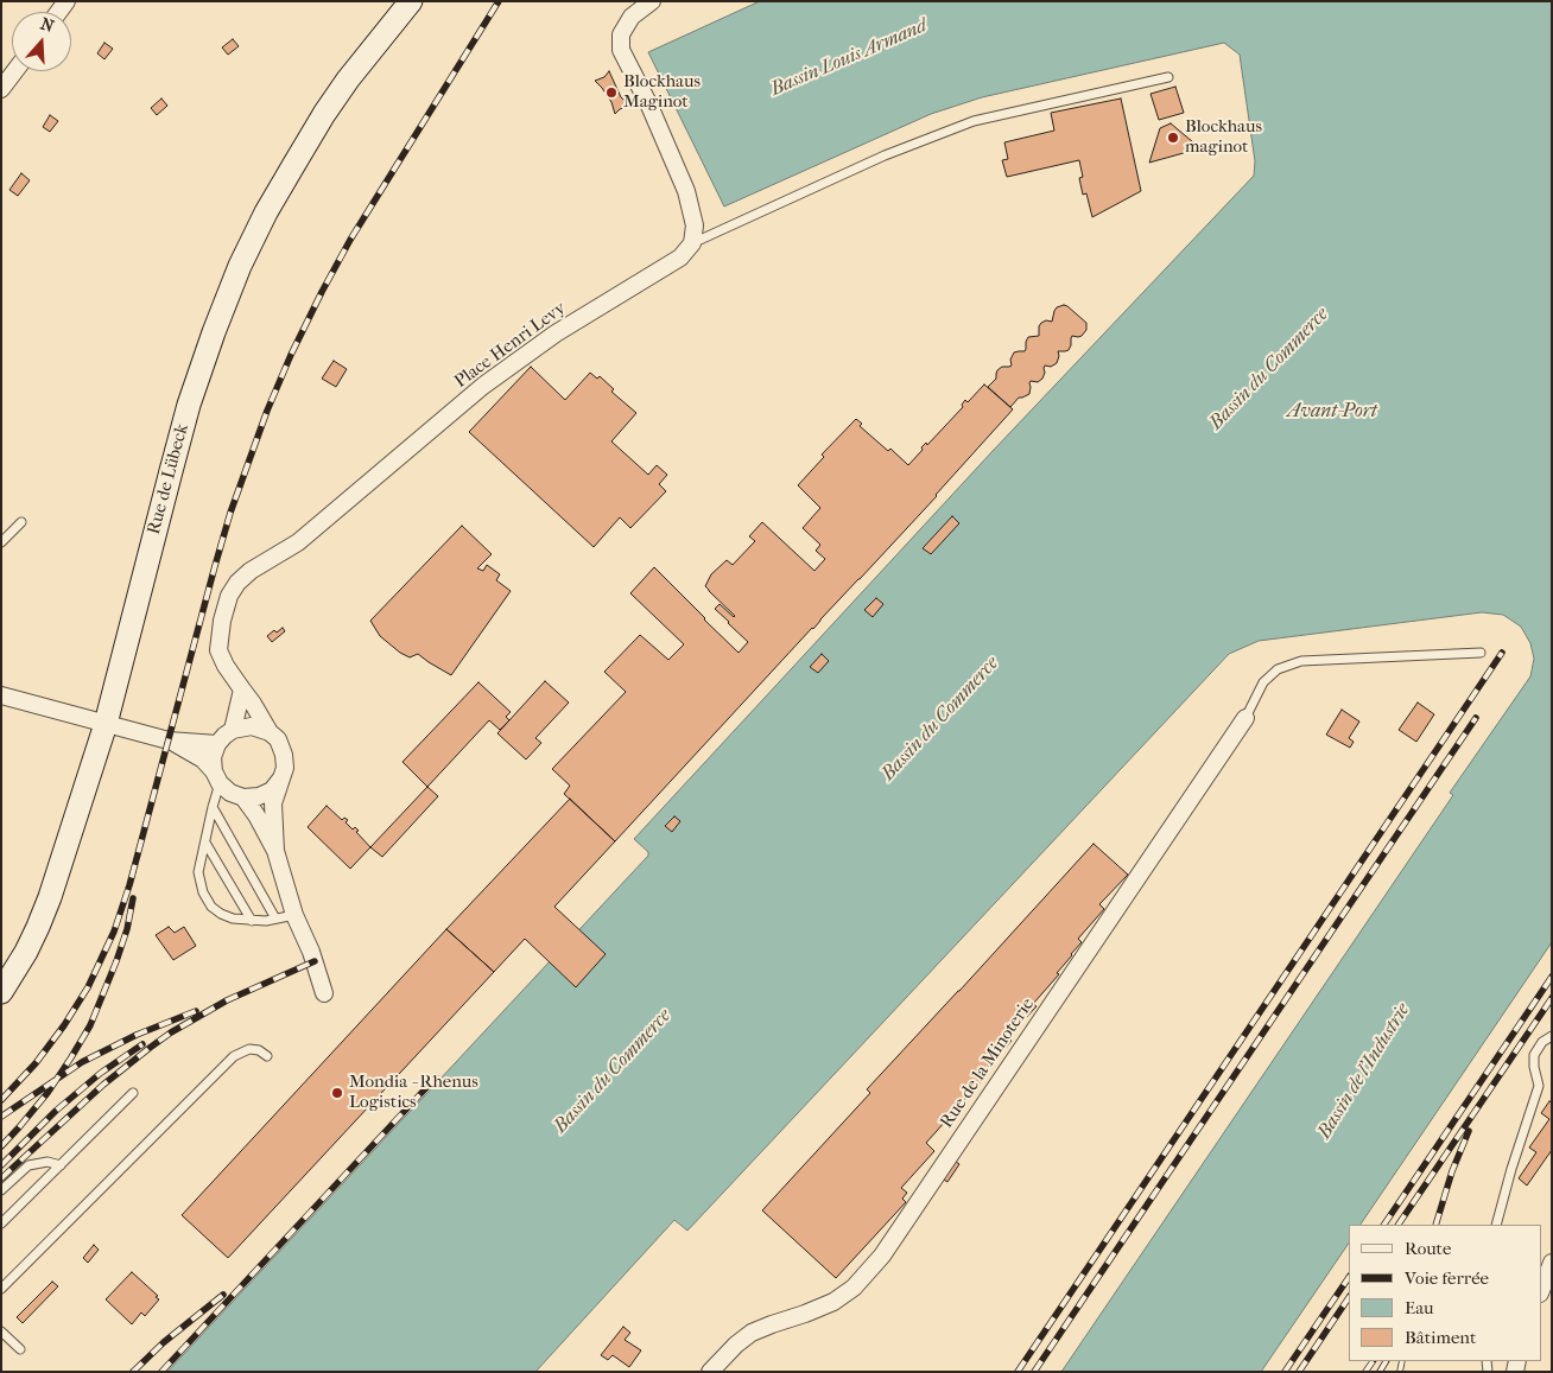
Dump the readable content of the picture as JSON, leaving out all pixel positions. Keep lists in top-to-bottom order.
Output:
{
  "streets": {
    "main road": ["Rue de Lübeck"],
    "street": ["Place Henri Levy", "Rue de la Minoterie"]
  },
  "water": [
    "Bassin Louis Armand",
    "Bassin du Commerce",
    "Avant-Port",
    "Bassin de l'Industrie"
  ],
  "places": ["Blockhaus Maginot", "Blockhaus maginot", "Mondia - Rhenus Logistics"],
  "legend": [
    "Route",
    "Voie ferrée",
    "Eau",
    "Bâtiment"
  ],
  "north": "top"
}
